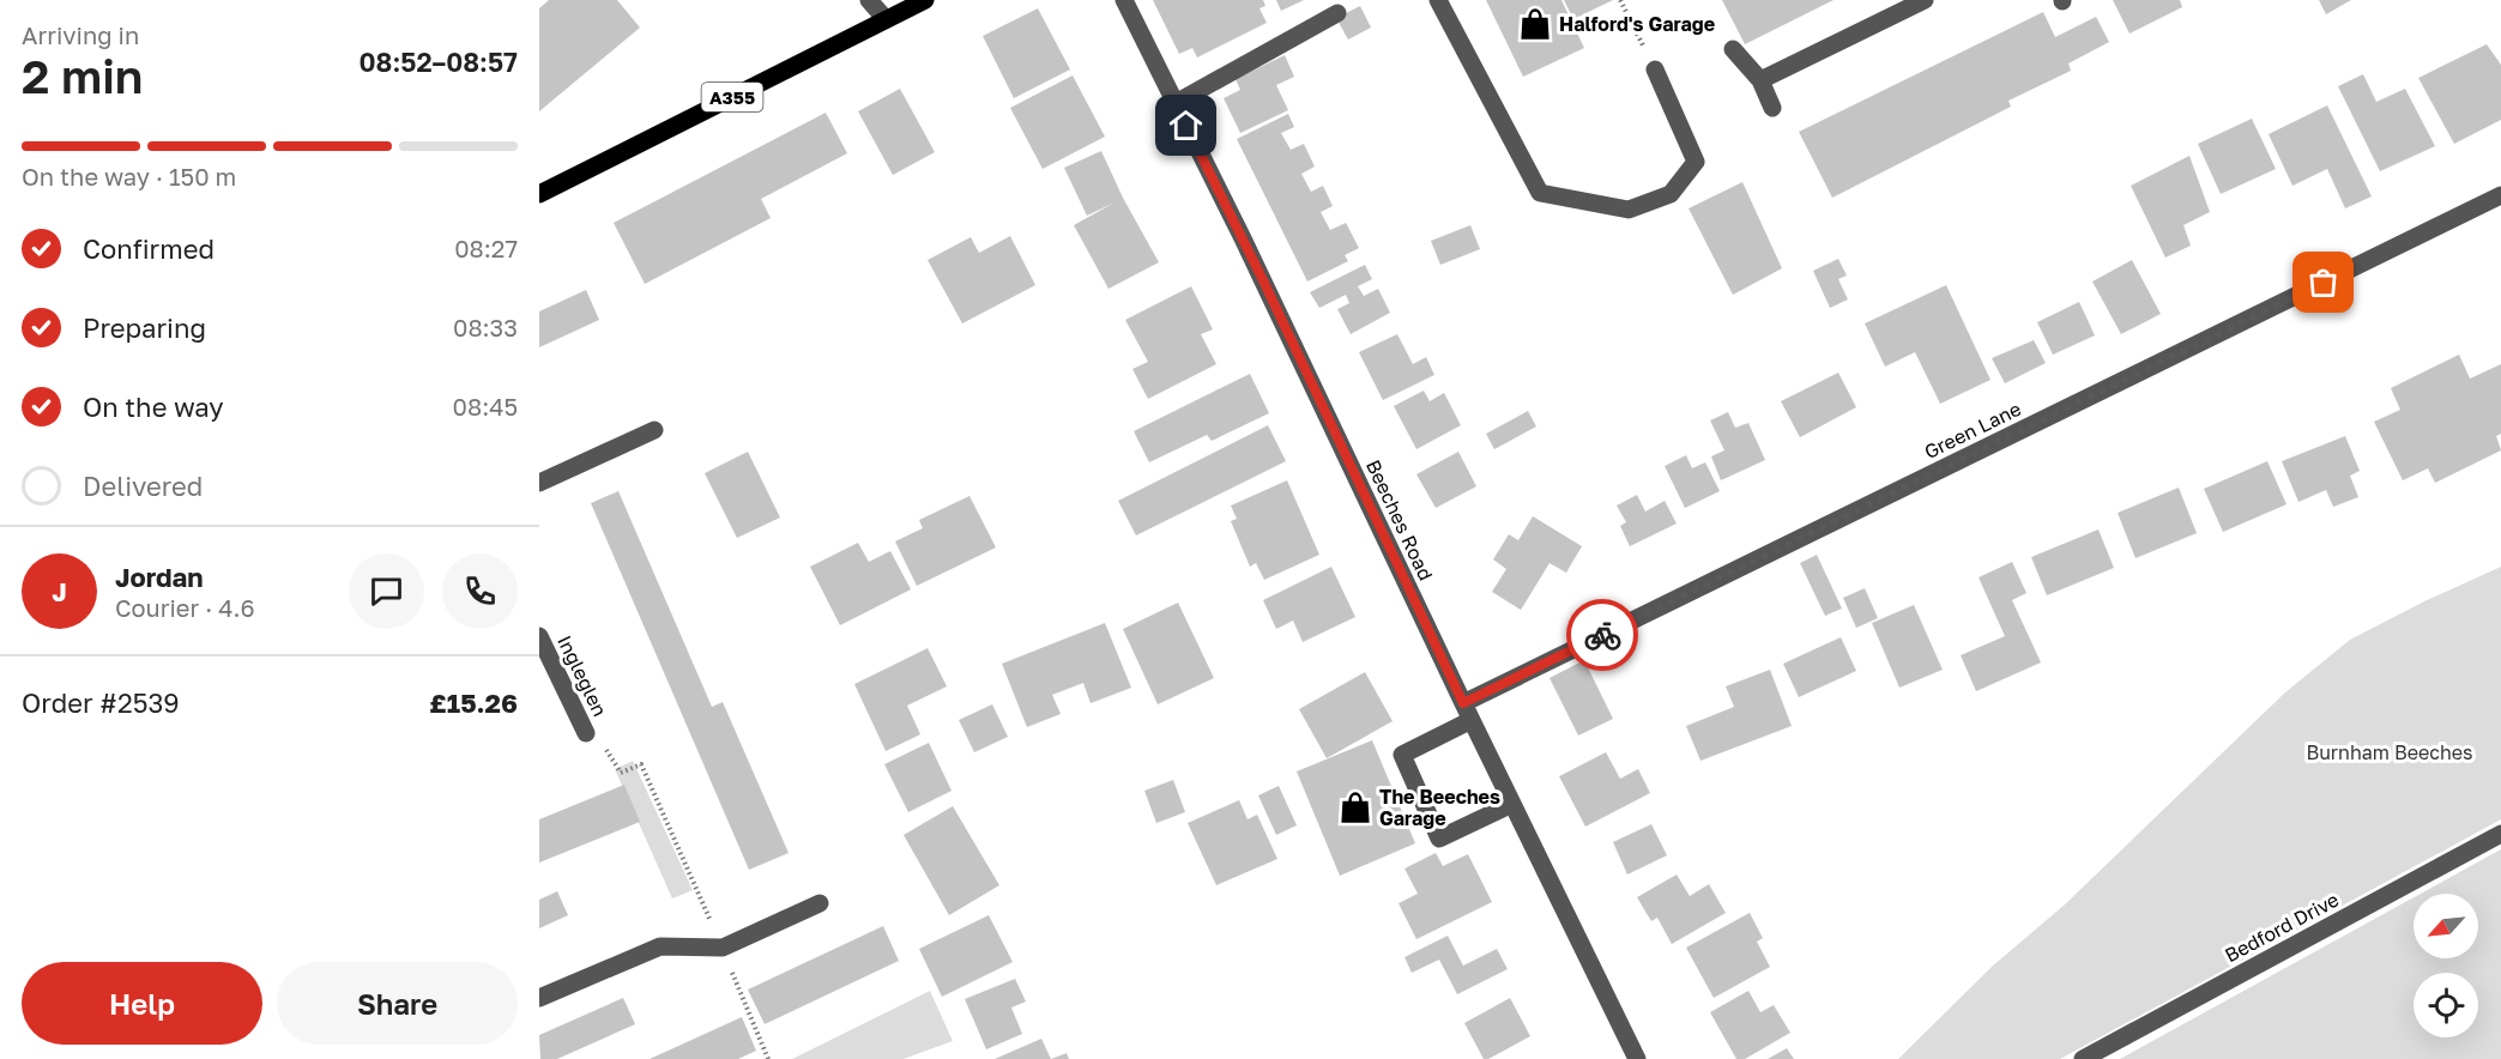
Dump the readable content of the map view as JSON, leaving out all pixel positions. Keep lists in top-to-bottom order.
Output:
{
  "streets": {
    "main road": ["A355"],
    "street": [
      "Green Lane",
      "Beeches Road",
      "Ingleglen",
      "Bedford Drive"
    ]
  },
  "crossings": [
    ["Green Lane", "Beeches Road"]
  ],
  "parks": ["Burnham Beeches"],
  "places": {
    "shop": ["Halford's Garage", "The Beeches Garage"]
  },
  "north": "bottom left",
  "page": {
    "heading": ["2 min", "Arriving in", "08:52–08:57"],
    "panel": [
      "Jordan",
      "Courier · 4.6",
      "Order #2539",
      "£15.26"
    ],
    "bar": "On the way · 150 m",
    "list": [
      ["Confirmed", "08:27"],
      ["Preparing", "08:33"],
      ["On the way", "08:45"],
      "Delivered"
    ],
    "round": "J",
    "buttons": ["Help", "Share"]
  }
}
